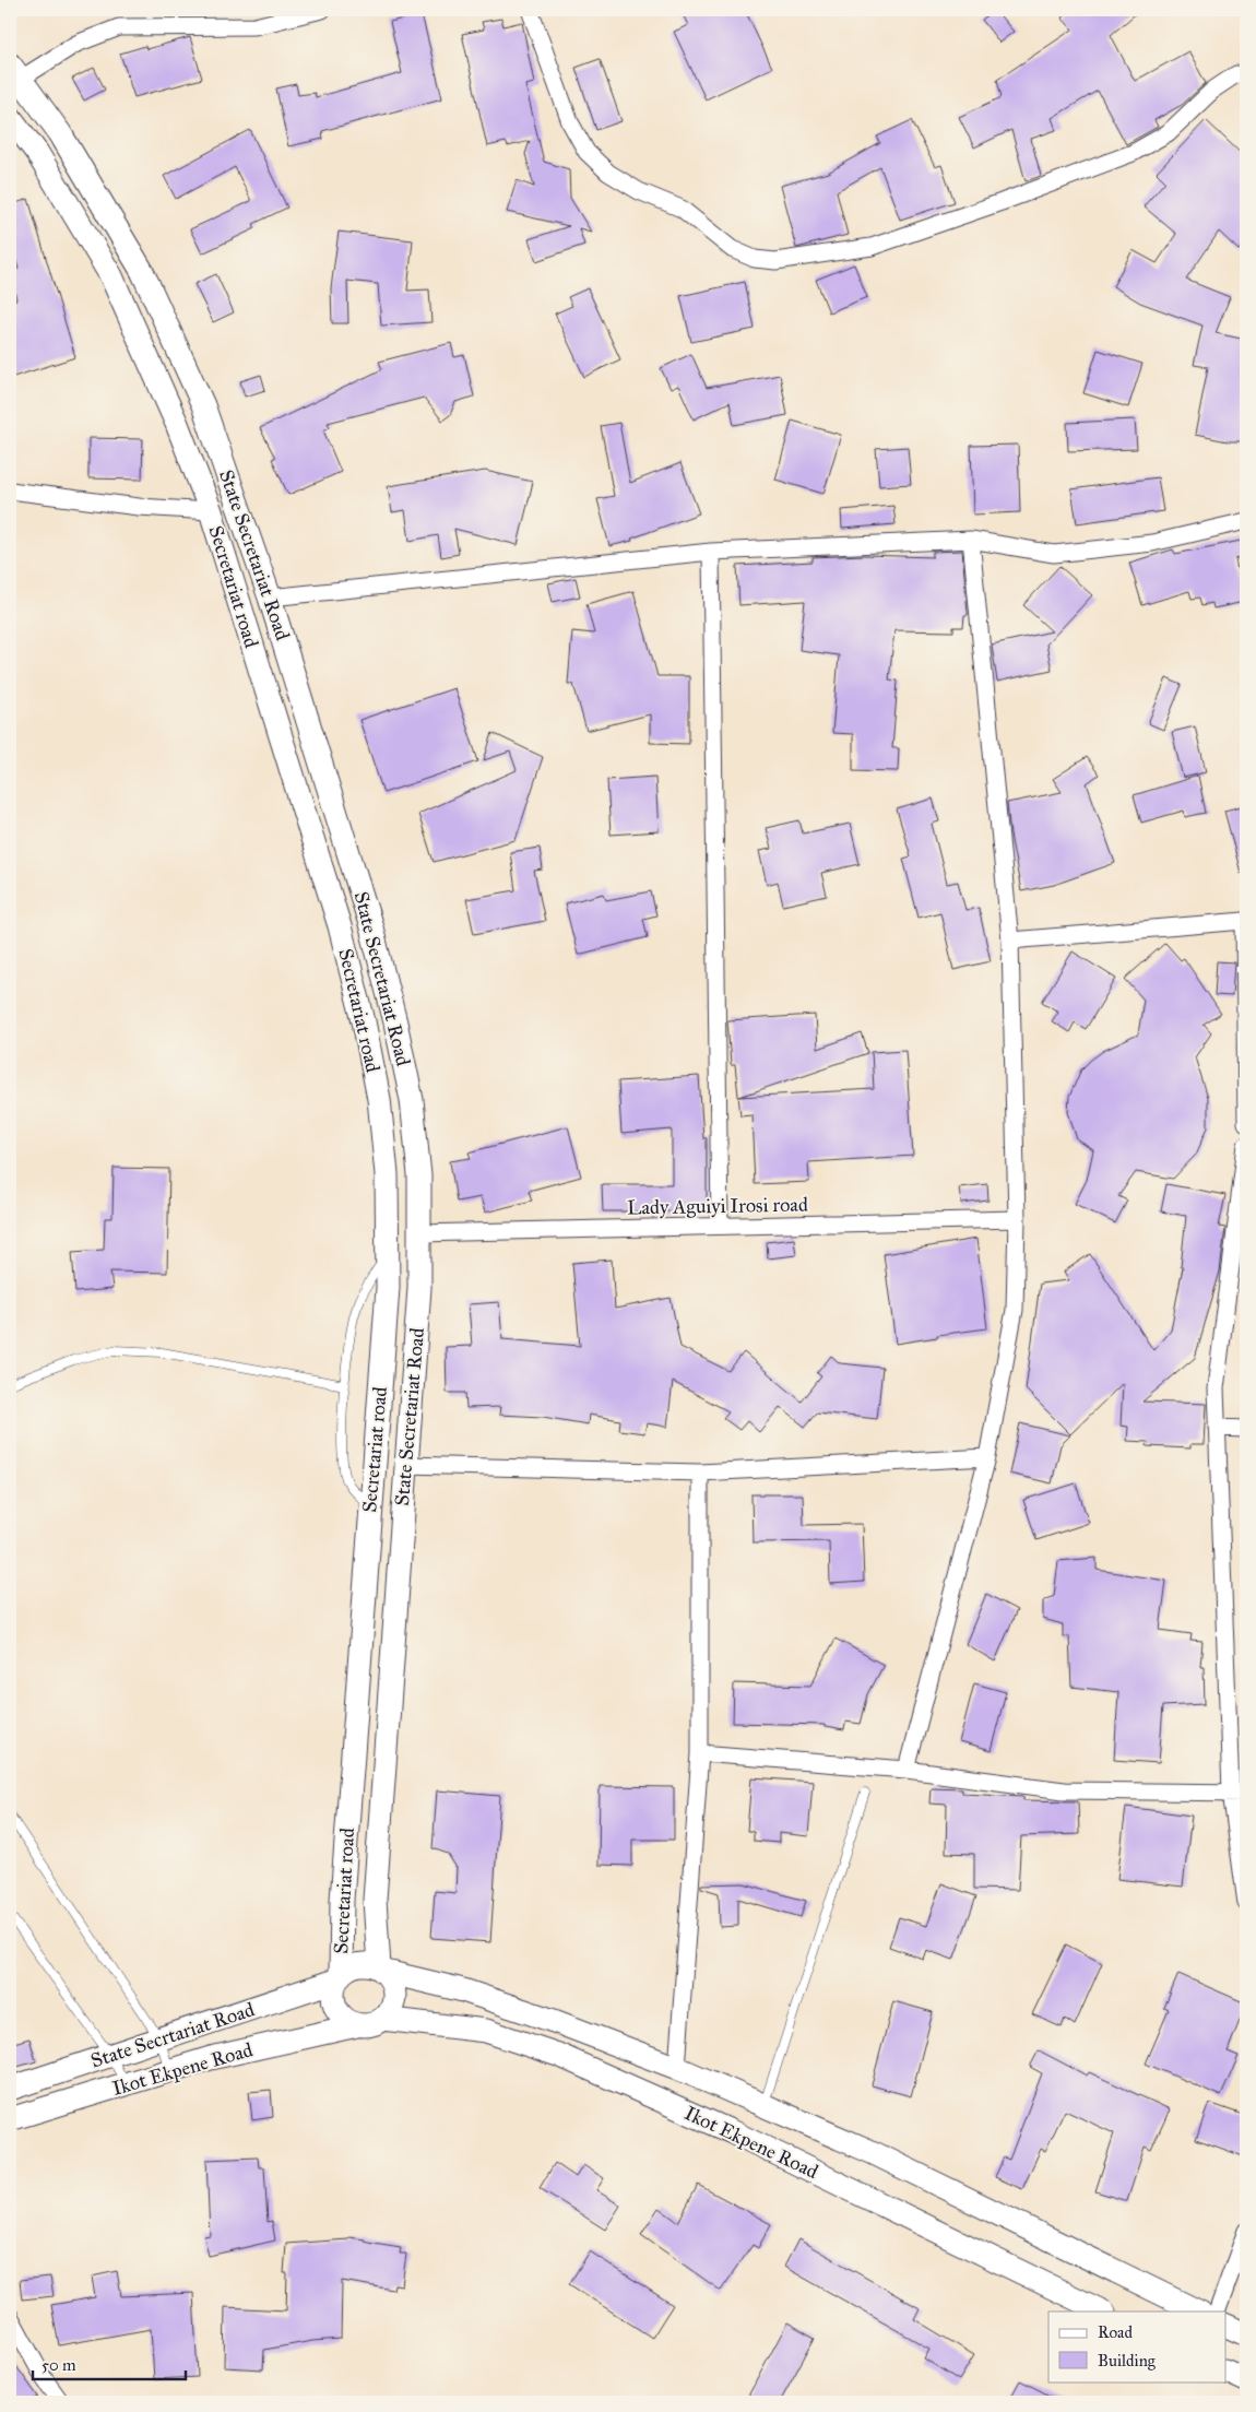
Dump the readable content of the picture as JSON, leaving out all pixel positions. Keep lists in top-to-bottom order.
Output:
{
  "streets": {
    "street": [
      "State Secretariat Road",
      "Secretariat road",
      "Lady Aguiyi Irosi road",
      "State Secrtariat Road",
      "Ikot Ekpene Road"
    ]
  },
  "crossings": [
    ["State Secretariat Road", "Secretariat road"],
    ["State Secretariat Road", "Lady Aguiyi Irosi road"],
    ["State Secretariat Road", "State Secrtariat Road"],
    ["State Secretariat Road", "Ikot Ekpene Road"],
    ["Secretariat road", "State Secrtariat Road"],
    ["Secretariat road", "Ikot Ekpene Road"],
    ["State Secrtariat Road", "Ikot Ekpene Road"]
  ],
  "legend": ["Road", "Building"],
  "scale_bar": "50 m"
}
